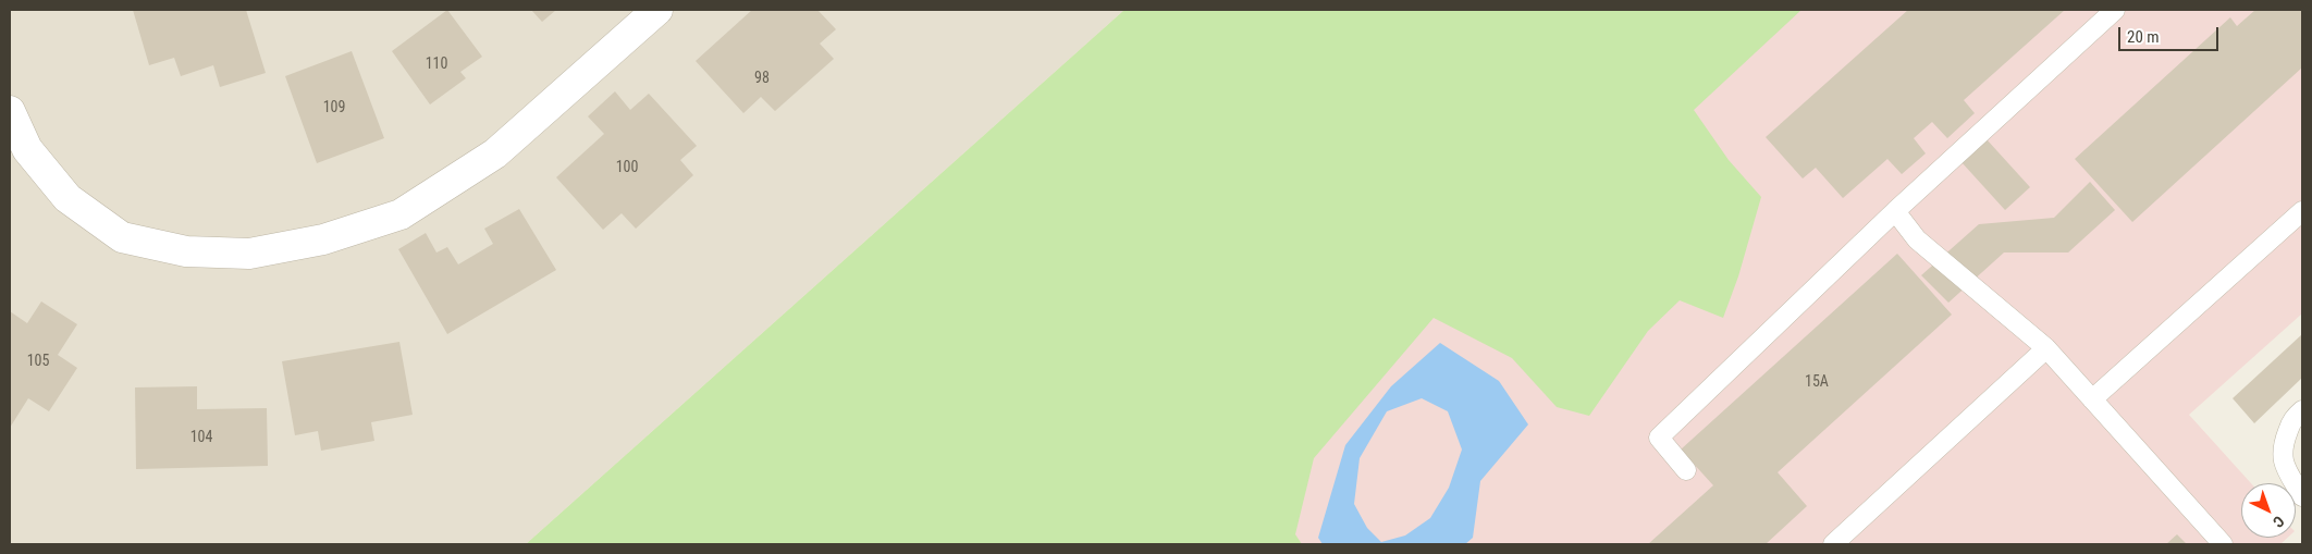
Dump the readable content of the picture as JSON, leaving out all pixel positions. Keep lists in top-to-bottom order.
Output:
{
  "house_numbers": [
    "110",
    "98",
    "109",
    "100",
    "105",
    "15А",
    "104"
  ],
  "scale_bar": "20 m",
  "north": "bottom right"
}
